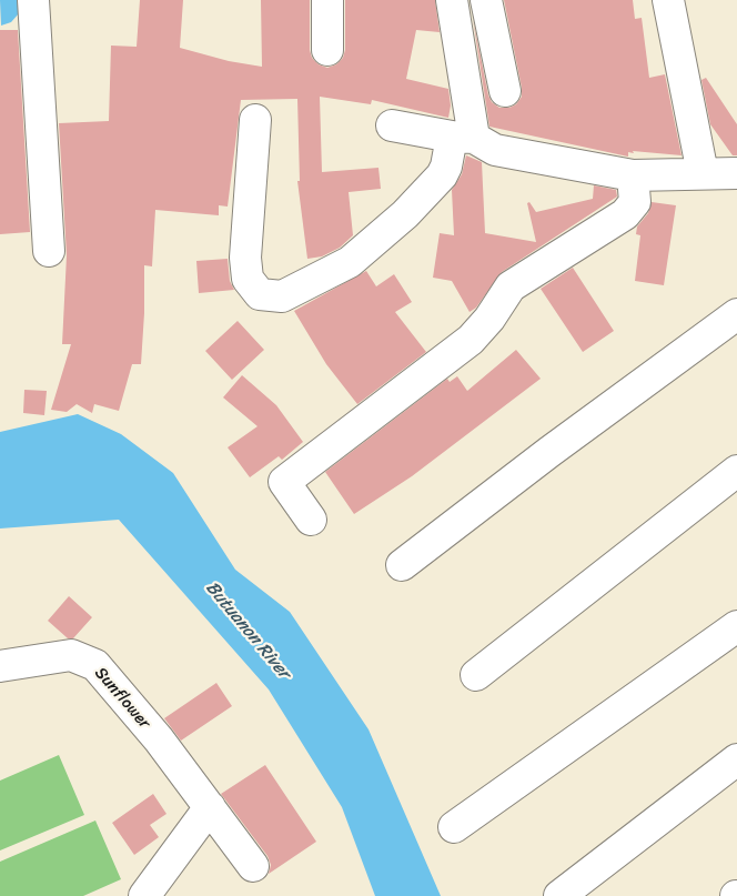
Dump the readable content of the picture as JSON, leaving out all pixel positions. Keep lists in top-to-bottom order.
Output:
{
  "streets": {
    "street": ["Sunflower"]
  },
  "water": ["Butuanon River"]
}
